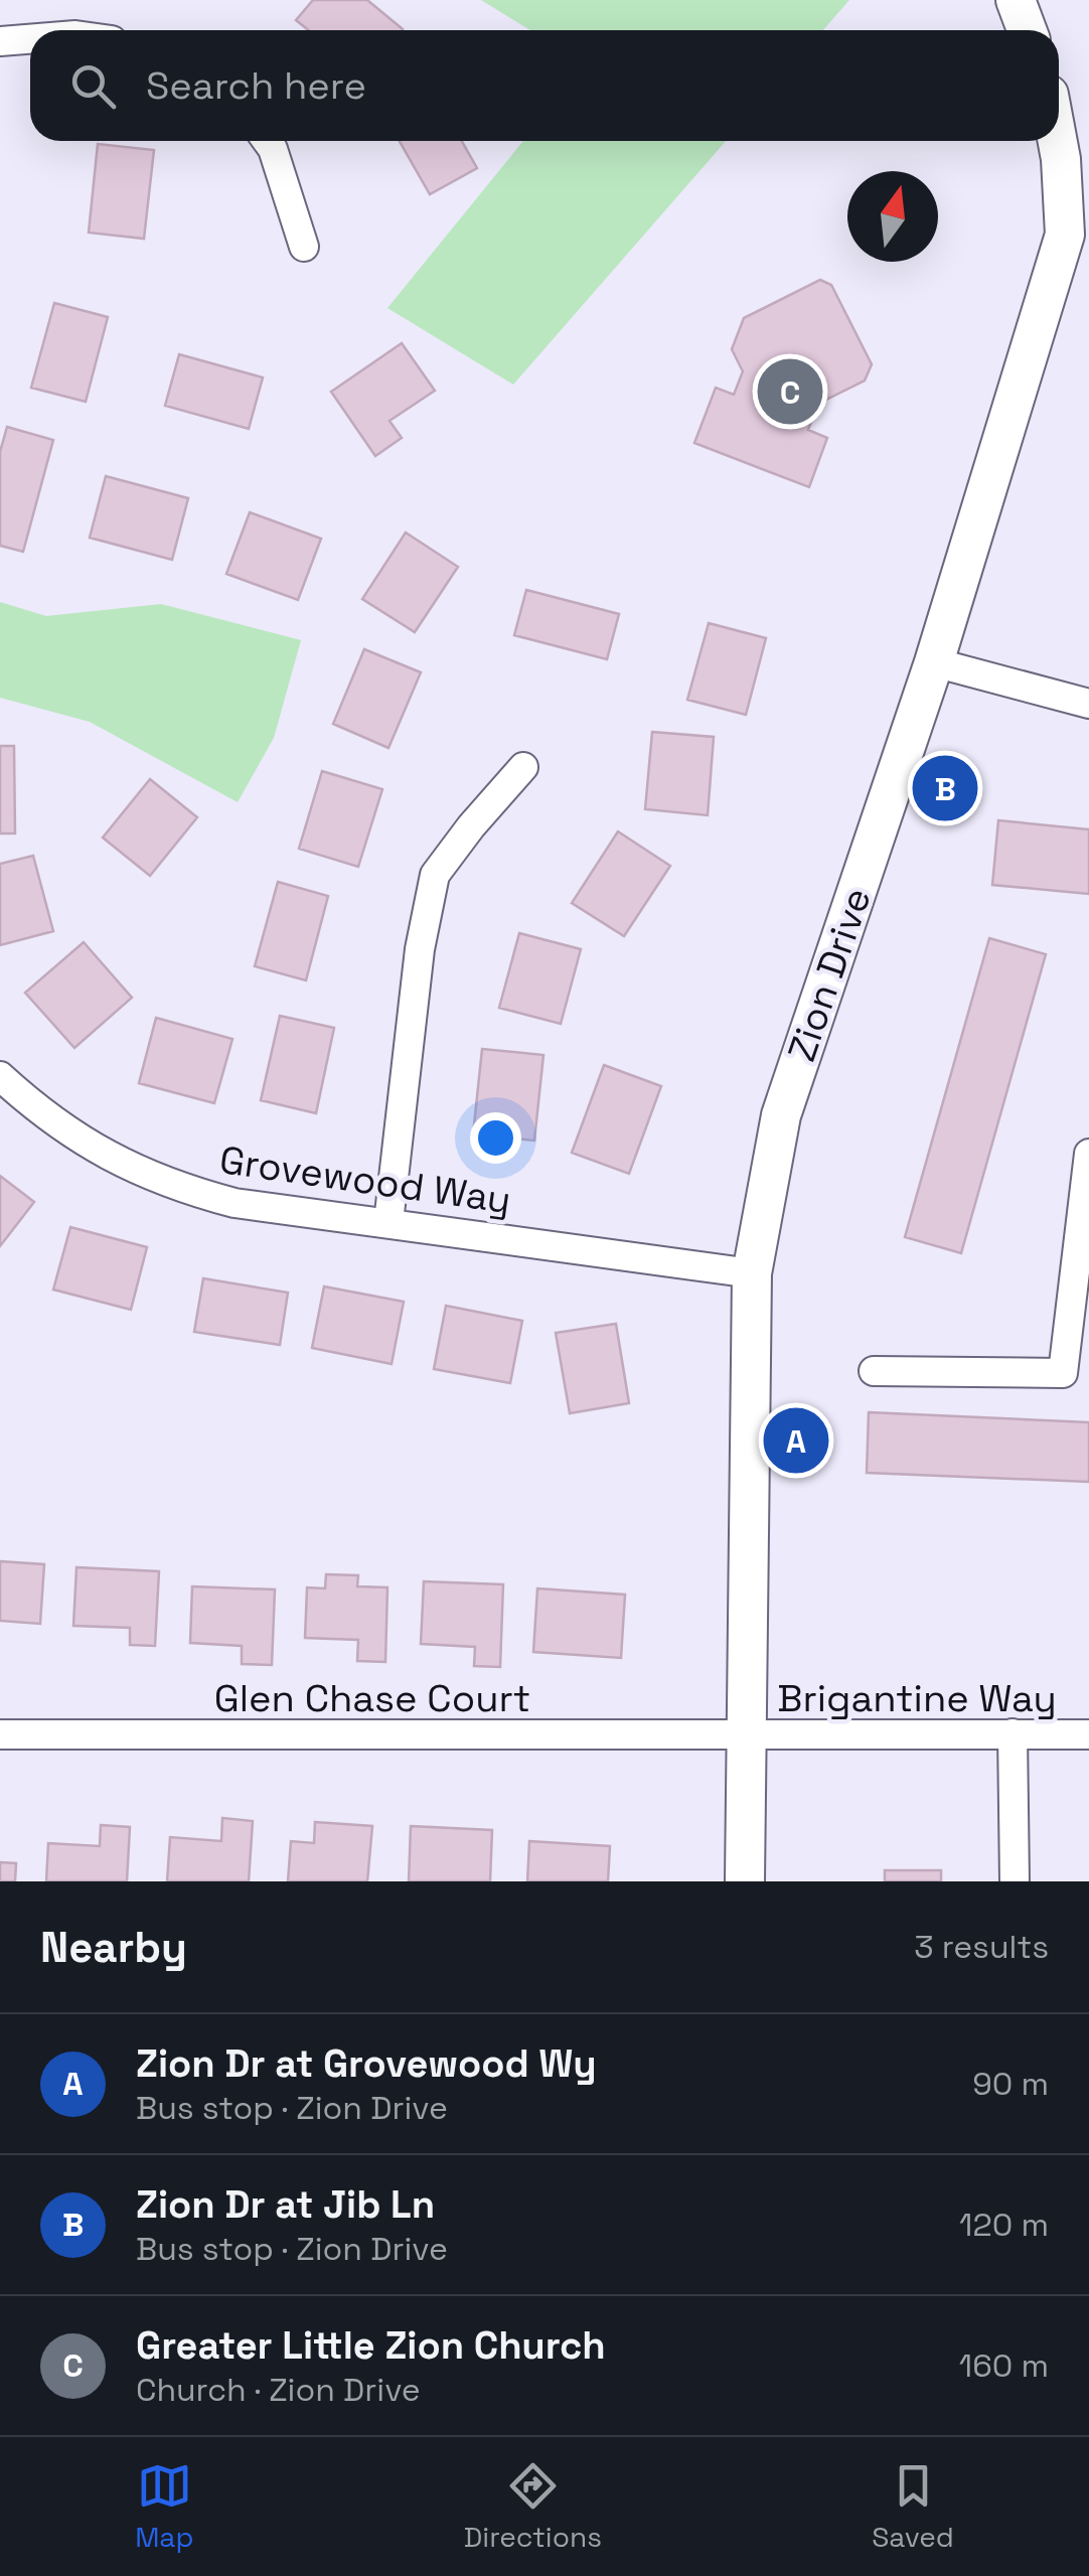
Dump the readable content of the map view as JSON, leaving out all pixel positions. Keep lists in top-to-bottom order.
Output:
{
  "streets": {
    "street": [
      "Zion Drive",
      "Grovewood Way",
      "Glen Chase Court",
      "Brigantine Way"
    ]
  },
  "crossings": [
    ["Zion Drive", "Grovewood Way"],
    ["Zion Drive", "Glen Chase Court"],
    ["Zion Drive", "Brigantine Way"],
    ["Glen Chase Court", "Brigantine Way"]
  ],
  "north": "top",
  "page": {
    "search": "Search here",
    "pins": ["C", "B", "A"],
    "heading": ["Nearby", "3 results"],
    "list": [
      {
        "mark": "A",
        "name": "Zion Dr at Grovewood Wy",
        "note": "Bus stop · Zion Drive",
        "value": "90 m"
      },
      {
        "mark": "B",
        "name": "Zion Dr at Jib Ln",
        "note": "Bus stop · Zion Drive",
        "value": "120 m"
      },
      {
        "mark": "C",
        "name": "Greater Little Zion Church",
        "note": "Church · Zion Drive",
        "value": "160 m"
      }
    ],
    "nav": ["Map", "Directions", "Saved"]
  }
}
